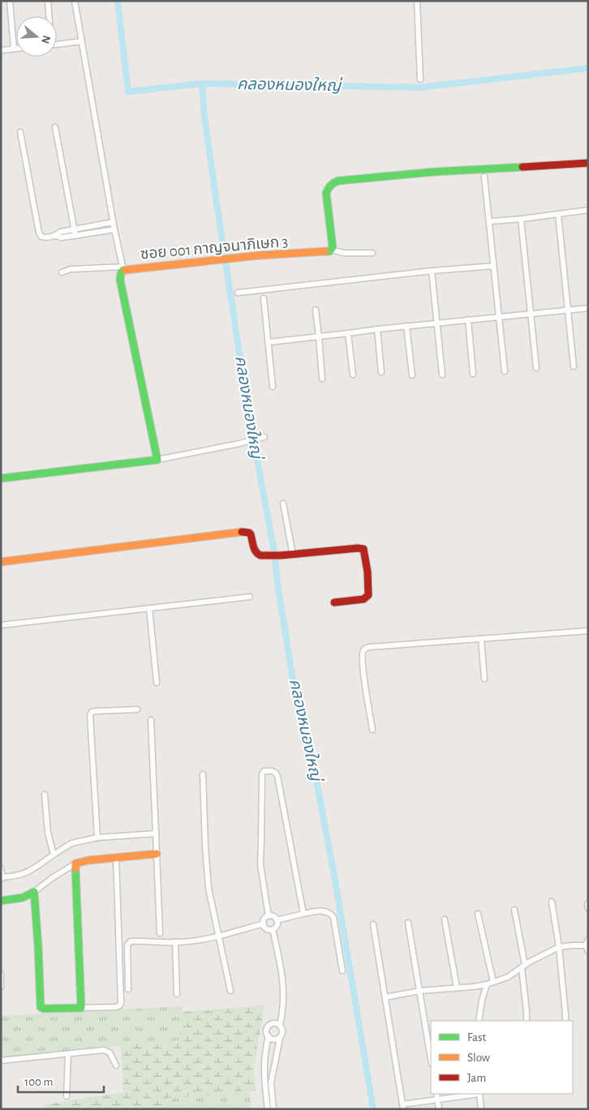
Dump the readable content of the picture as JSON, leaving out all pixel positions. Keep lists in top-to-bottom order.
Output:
{
  "streets": {
    "street": ["ซอย 001 กาญจนาภิเษก 3"]
  },
  "water": ["คลองหนองใหญ่"],
  "legend": ["Fast", "Slow", "Jam"],
  "scale_bar": "100 m",
  "north": "right"
}
